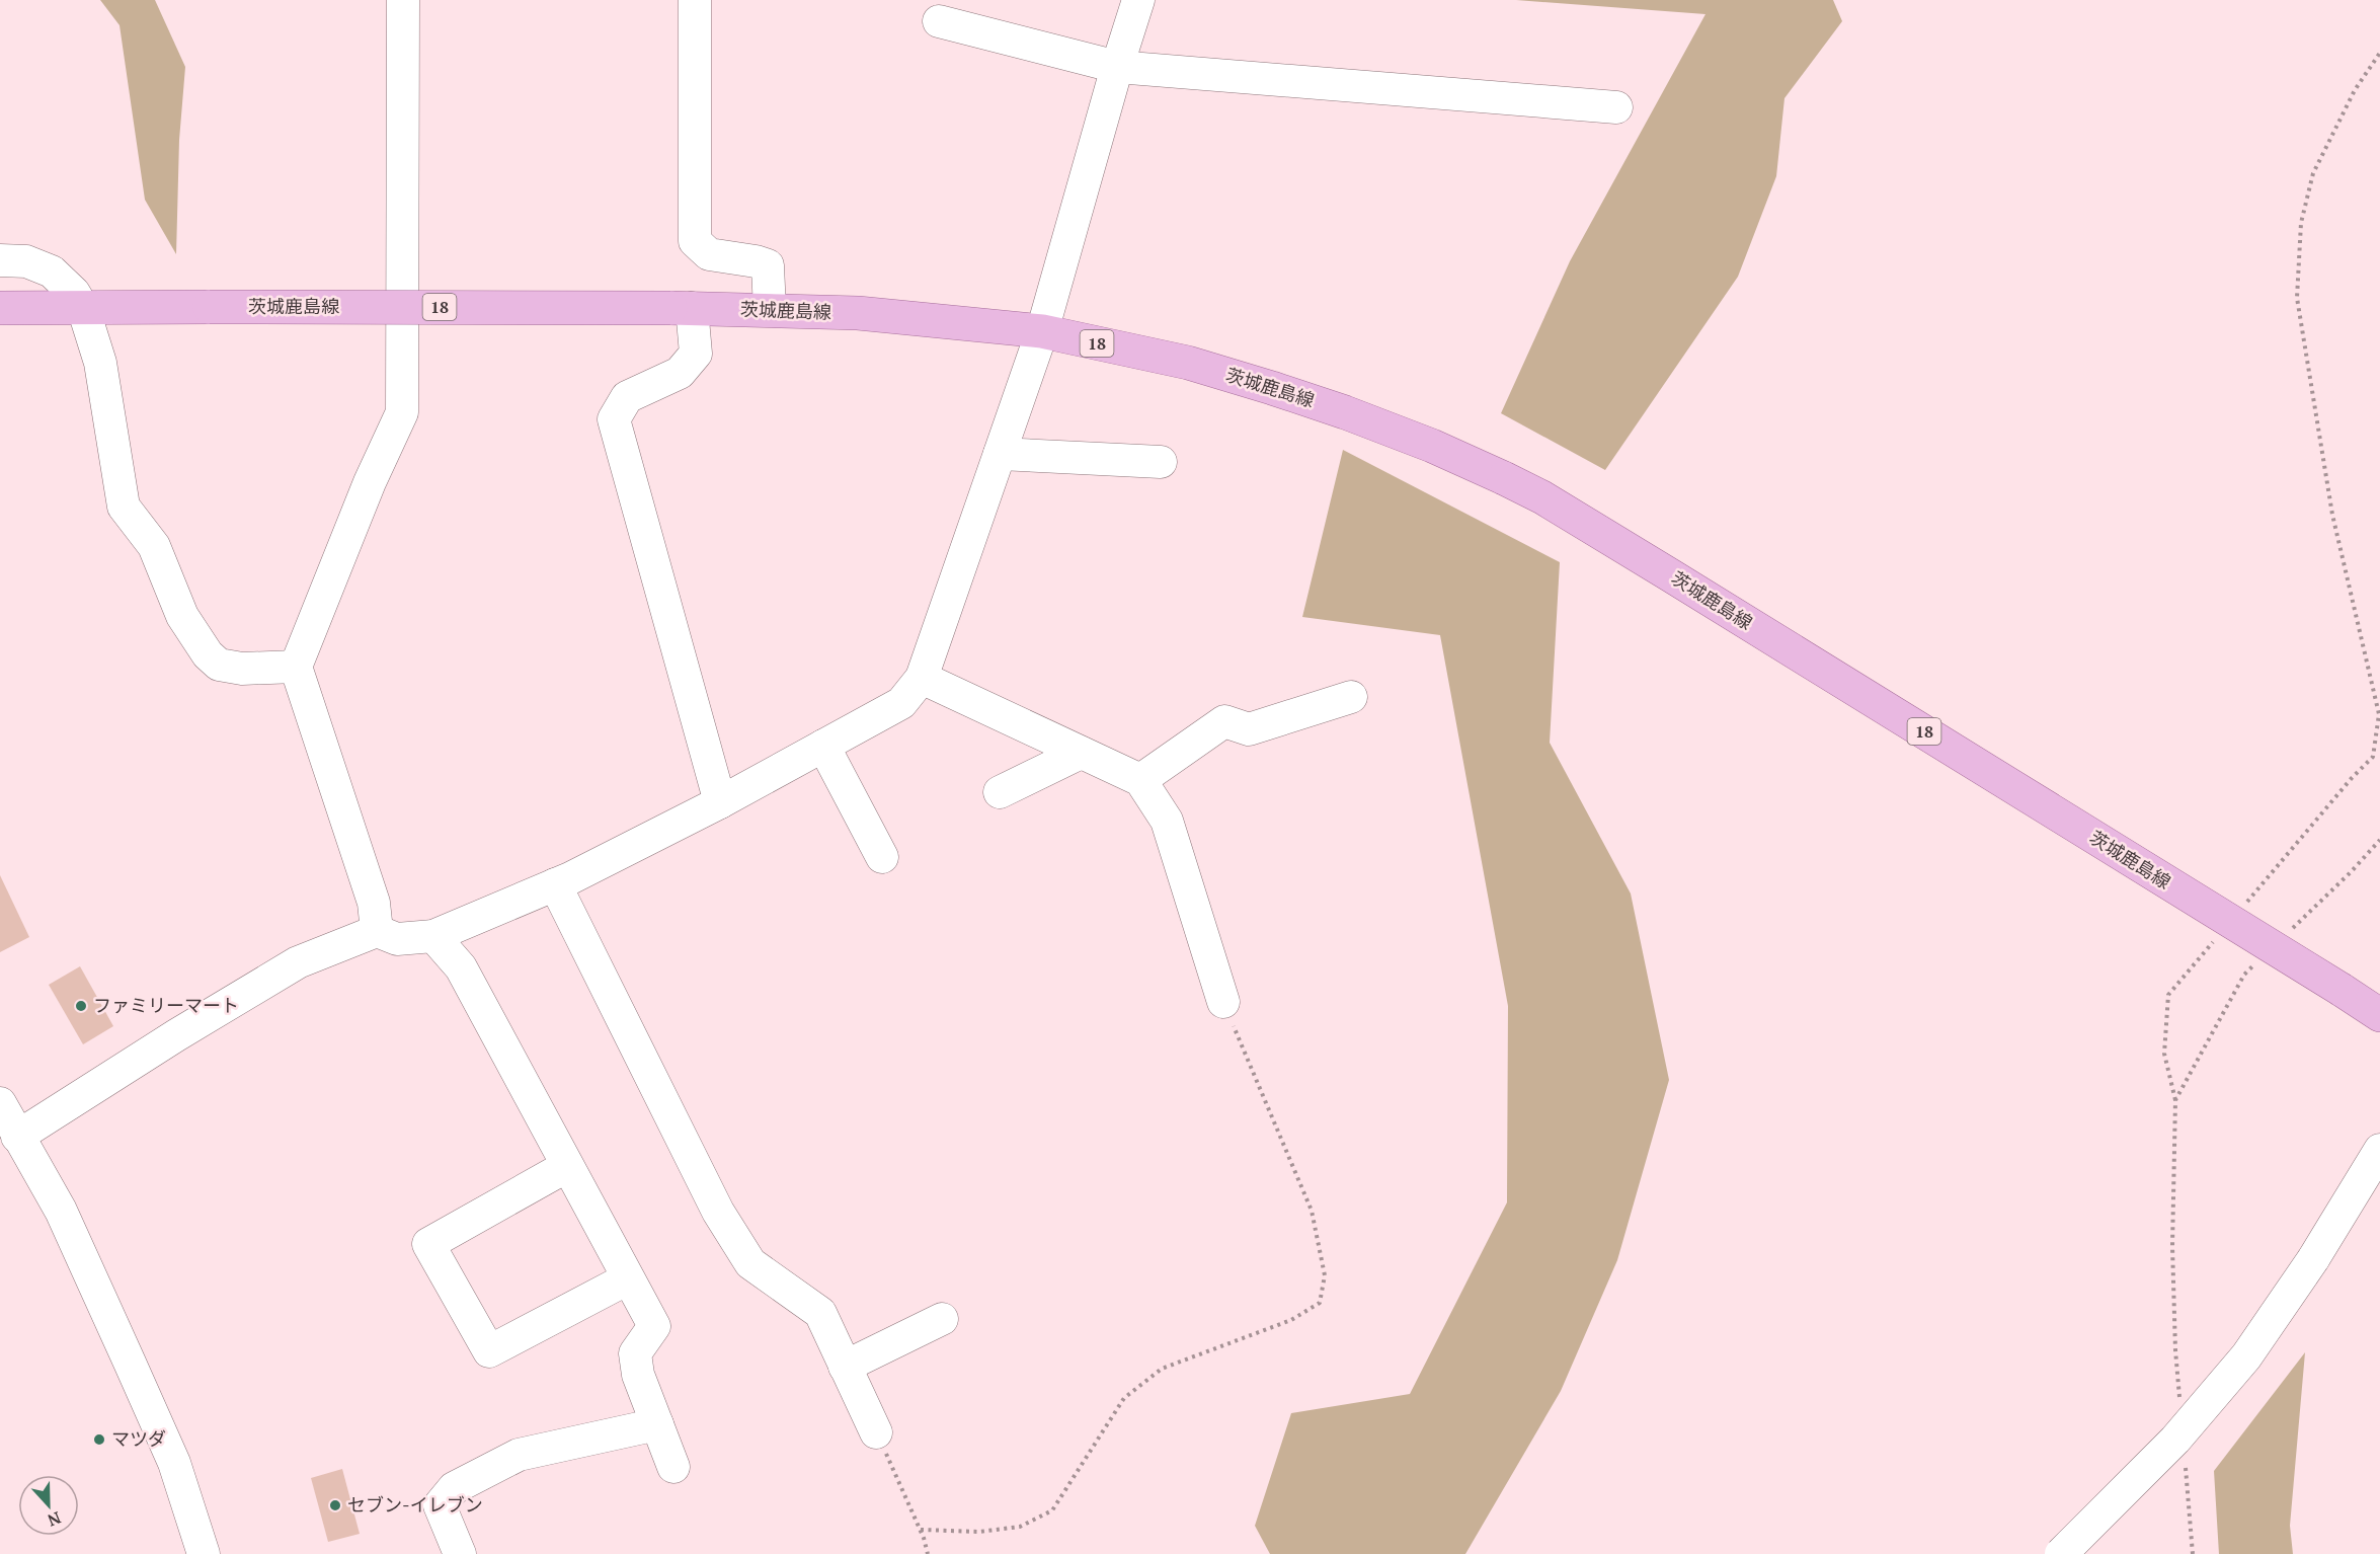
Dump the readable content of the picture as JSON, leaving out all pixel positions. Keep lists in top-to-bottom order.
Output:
{
  "streets": {
    "main road": ["茨城鹿島線", "18"]
  },
  "places": ["ファミリーマート", "マツダ", "セブン-イレブン"],
  "north": "bottom"
}
